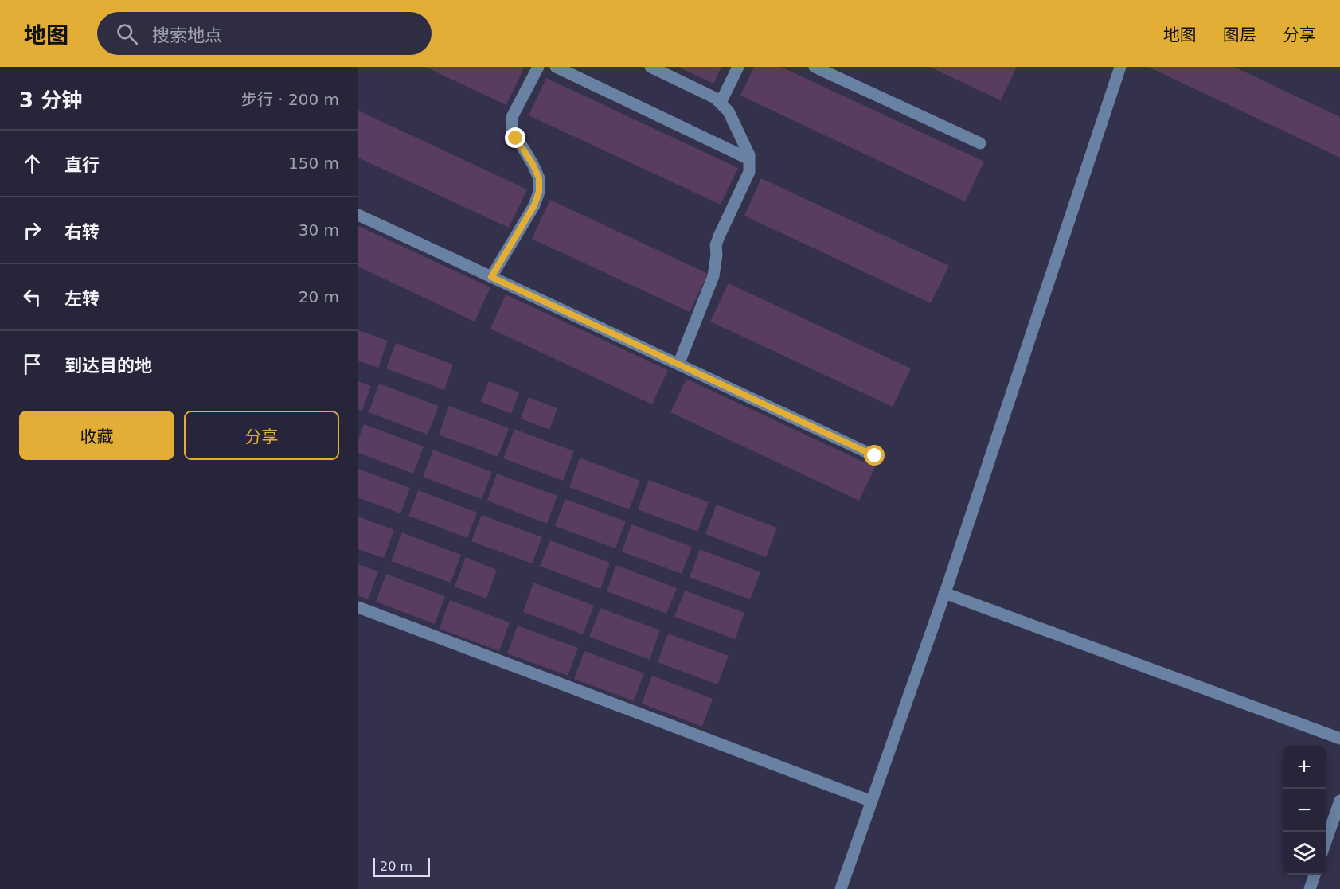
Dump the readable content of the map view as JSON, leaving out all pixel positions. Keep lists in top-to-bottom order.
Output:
{
  "scale_bar": "20 m",
  "page": {
    "header": "地图",
    "search": "搜索地点",
    "nav": ["地图", "图层", "分享"],
    "heading": ["3 分钟", "步行 · 200 m"],
    "list": [
      ["直行", "150 m"],
      ["右转", "30 m"],
      ["左转", "20 m"],
      "到达目的地"
    ],
    "buttons": ["收藏", "分享"],
    "map_buttons": ["+", "−"],
    "scale": "20 m"
  }
}
